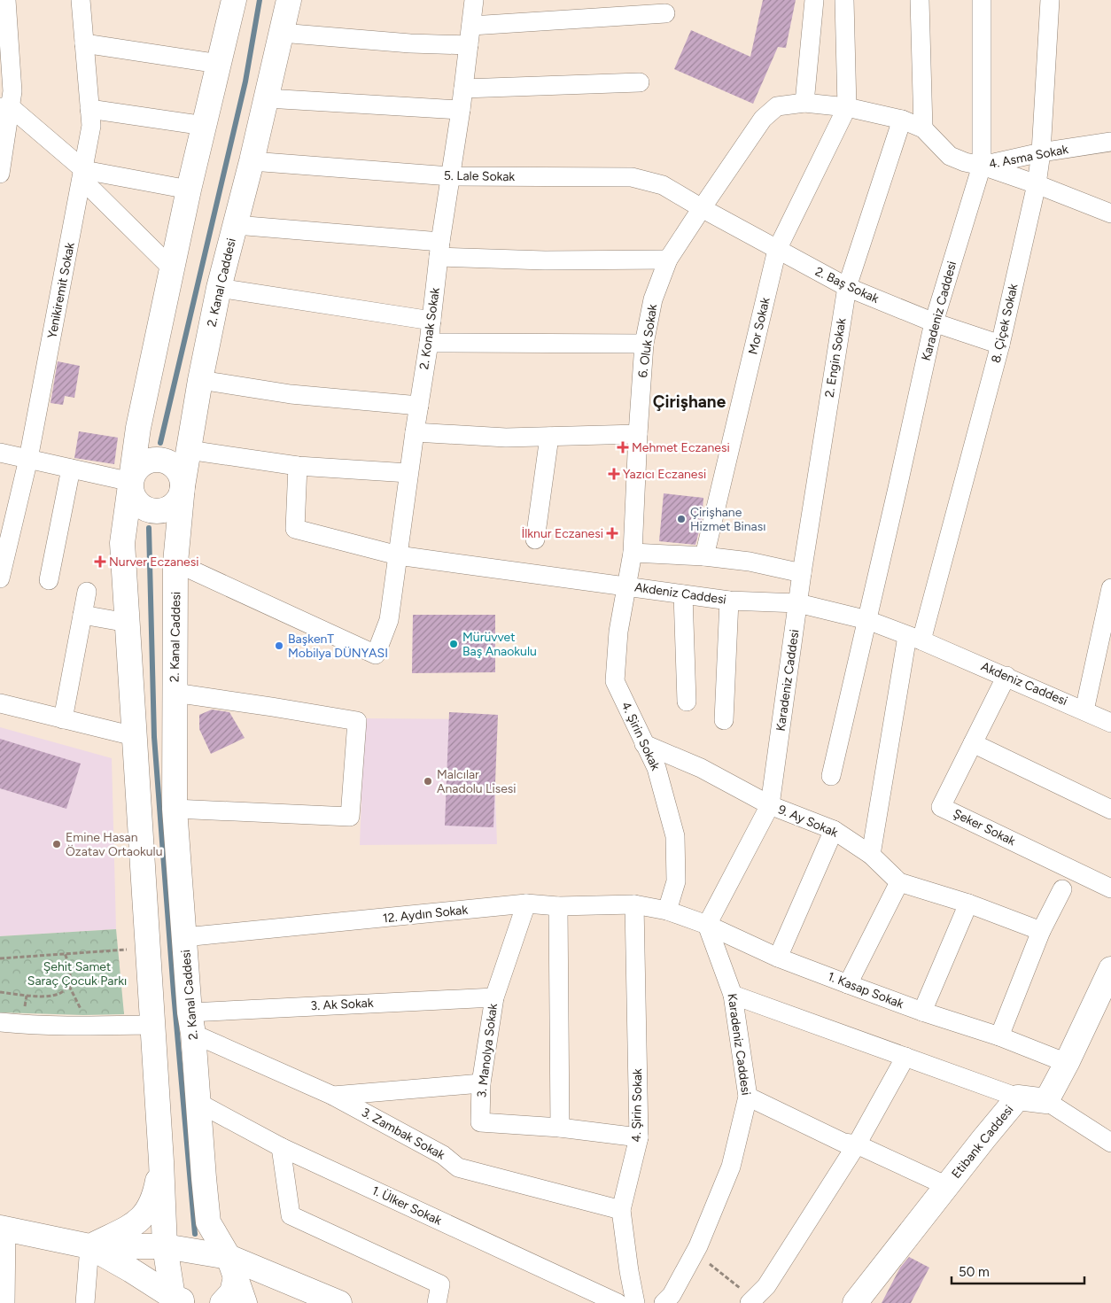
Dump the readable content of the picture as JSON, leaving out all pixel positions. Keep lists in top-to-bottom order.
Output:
{
  "streets": {
    "main road": ["2. Kanal Caddesi", "Etibank Caddesi"],
    "street": [
      "4. Asma Sokak",
      "5. Lale Sokak",
      "2. Baş Sokak",
      "Yenikiremit Sokak",
      "Karadeniz Caddesi",
      "8. Çiçek Sokak",
      "Mor Sokak",
      "2. Konak Sokak",
      "6. Oluk Sokak",
      "2. Engin Sokak",
      "Akdeniz Caddesi",
      "4. Şirin Sokak",
      "9. Ay Sokak",
      "Şeker Sokak",
      "12. Aydın Sokak",
      "1. Kasap Sokak",
      "3. Ak Sokak",
      "3. Manolya Sokak",
      "3. Zambak Sokak",
      "1. Ülker Sokak"
    ]
  },
  "crossings": [
    ["4. Asma Sokak", "Karadeniz Caddesi"],
    ["4. Asma Sokak", "8. Çiçek Sokak"],
    ["4. Asma Sokak", "Mor Sokak"],
    ["4. Asma Sokak", "6. Oluk Sokak"],
    ["4. Asma Sokak", "2. Engin Sokak"],
    ["5. Lale Sokak", "2. Kanal Caddesi"],
    ["5. Lale Sokak", "2. Baş Sokak"],
    ["5. Lale Sokak", "2. Konak Sokak"],
    ["5. Lale Sokak", "6. Oluk Sokak"],
    ["2. Kanal Caddesi", "2. Konak Sokak"],
    ["2. Kanal Caddesi", "12. Aydın Sokak"],
    ["2. Kanal Caddesi", "3. Ak Sokak"],
    ["2. Kanal Caddesi", "3. Zambak Sokak"],
    ["2. Kanal Caddesi", "1. Ülker Sokak"],
    ["2. Baş Sokak", "Karadeniz Caddesi"],
    ["2. Baş Sokak", "8. Çiçek Sokak"],
    ["2. Baş Sokak", "Mor Sokak"],
    ["2. Baş Sokak", "6. Oluk Sokak"],
    ["2. Baş Sokak", "2. Engin Sokak"],
    ["Karadeniz Caddesi", "2. Engin Sokak"],
    ["Karadeniz Caddesi", "Akdeniz Caddesi"],
    ["Karadeniz Caddesi", "9. Ay Sokak"],
    ["Karadeniz Caddesi", "1. Kasap Sokak"],
    ["8. Çiçek Sokak", "Akdeniz Caddesi"],
    ["8. Çiçek Sokak", "9. Ay Sokak"],
    ["2. Konak Sokak", "Akdeniz Caddesi"],
    ["6. Oluk Sokak", "Akdeniz Caddesi"],
    ["6. Oluk Sokak", "4. Şirin Sokak"],
    ["2. Engin Sokak", "Akdeniz Caddesi"],
    ["Akdeniz Caddesi", "4. Şirin Sokak"],
    ["Akdeniz Caddesi", "Şeker Sokak"],
    ["4. Şirin Sokak", "9. Ay Sokak"],
    ["4. Şirin Sokak", "12. Aydın Sokak"],
    ["4. Şirin Sokak", "1. Kasap Sokak"],
    ["4. Şirin Sokak", "3. Manolya Sokak"],
    ["4. Şirin Sokak", "3. Zambak Sokak"],
    ["12. Aydın Sokak", "1. Kasap Sokak"],
    ["12. Aydın Sokak", "3. Manolya Sokak"],
    ["3. Ak Sokak", "3. Manolya Sokak"],
    ["3. Ak Sokak", "3. Zambak Sokak"]
  ],
  "districts": ["Çirişhane"],
  "parks": ["Şehit Samet Saraç Çocuk Parkı"],
  "places": {
    "health": [
      "Mehmet Eczanesi",
      "Yazıcı Eczanesi",
      "İlknur Eczanesi",
      "Nurver Eczanesi"
    ],
    "other": [
      "Çirişhane Hizmet Binası",
      "Mürüvvet Baş Anaokulu",
      "BaşkenT Mobilya DÜNYASI",
      "Malcılar Anadolu Lisesi",
      "Emine Hasan Özatav Ortaokulu"
    ]
  },
  "scale_bar": "50 m"
}
